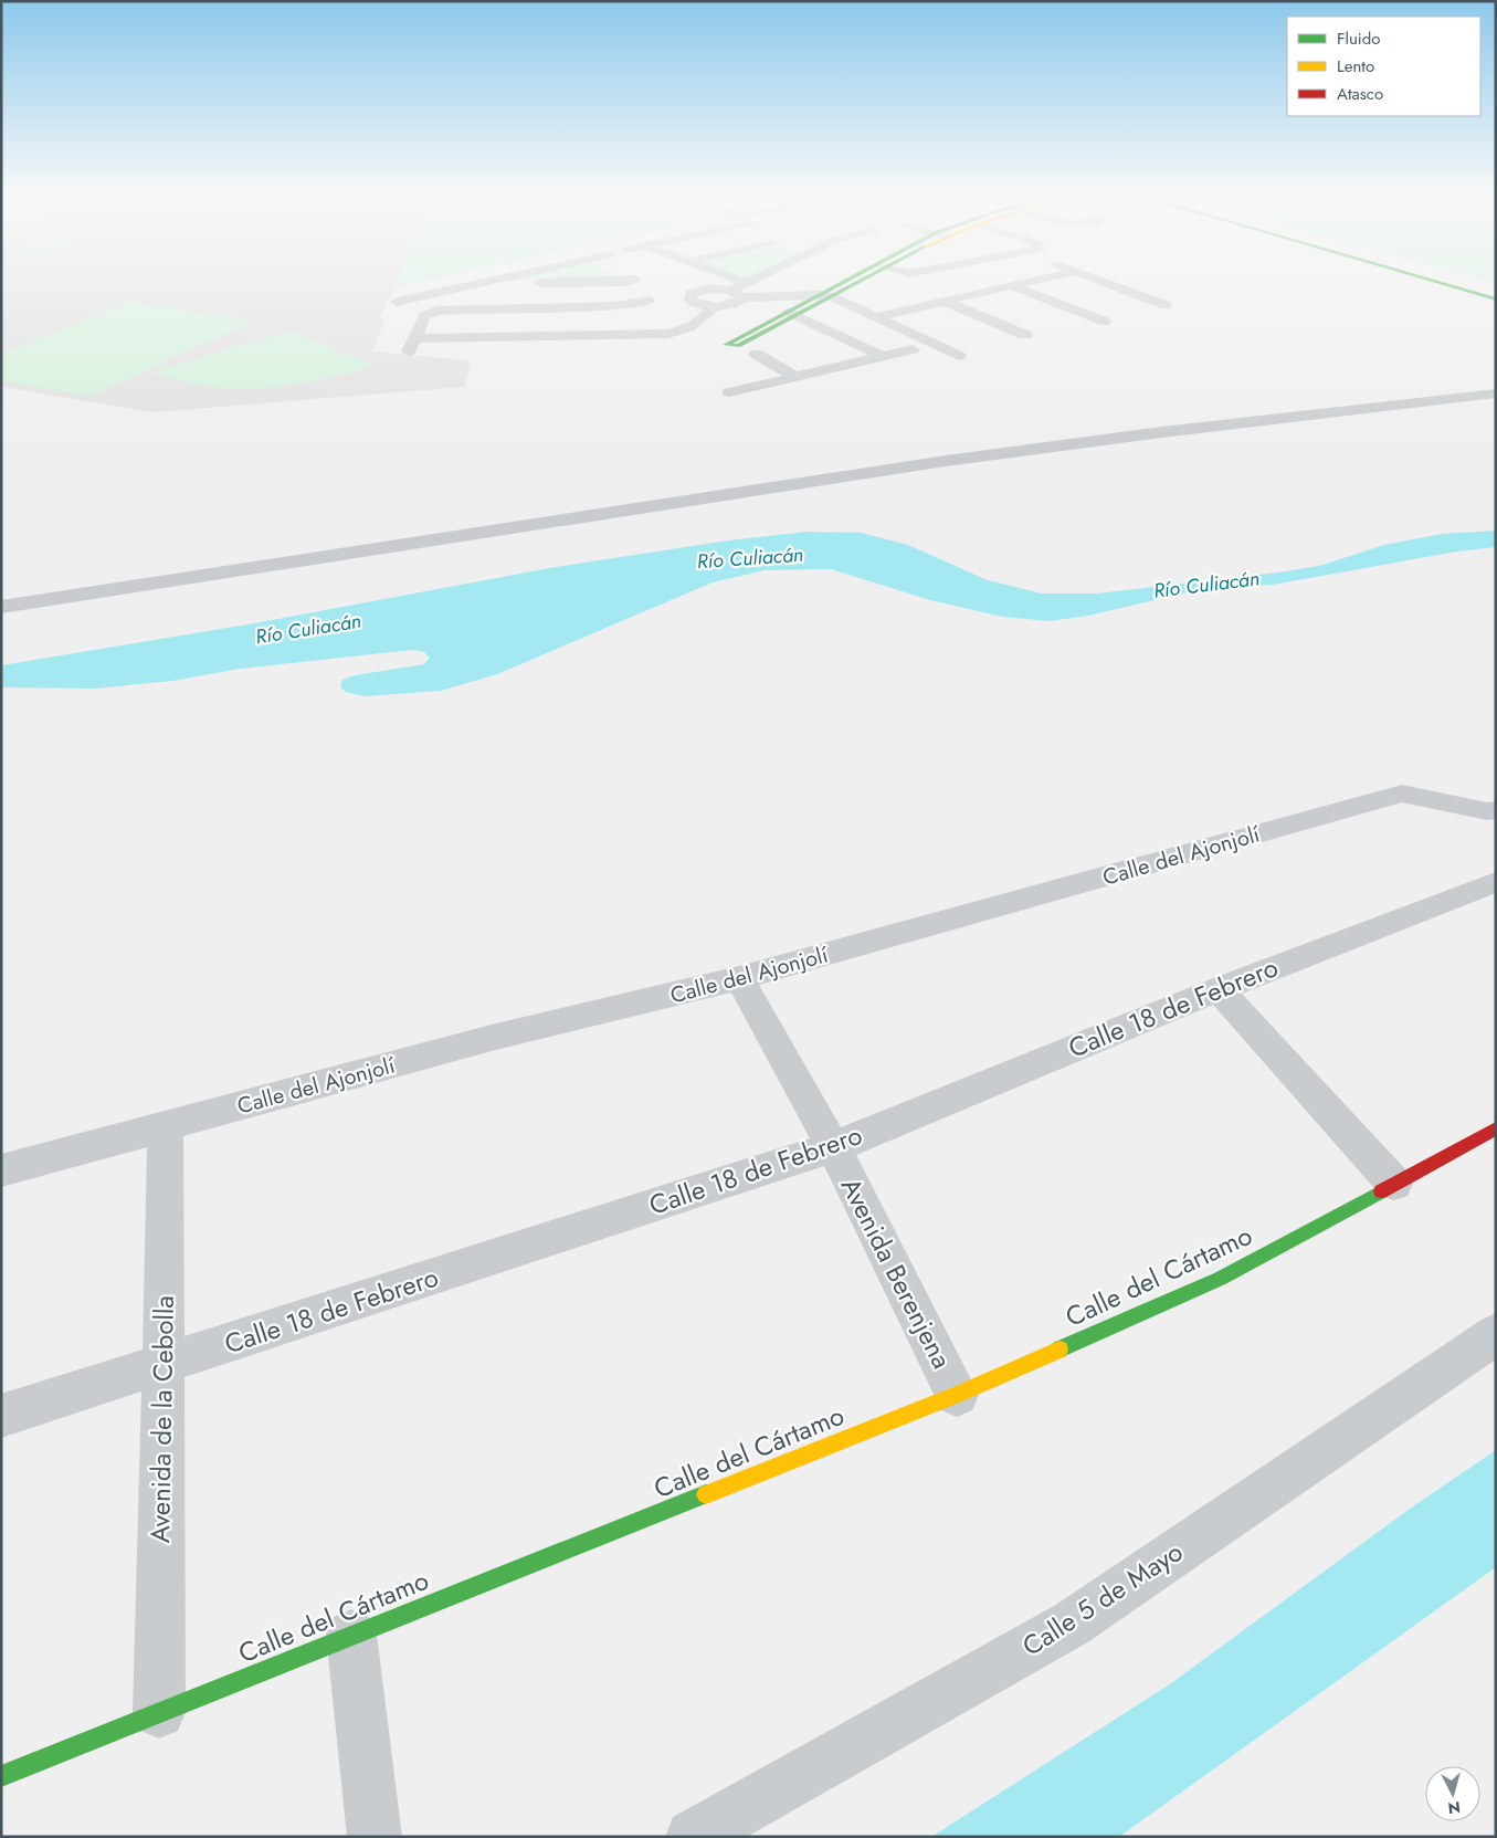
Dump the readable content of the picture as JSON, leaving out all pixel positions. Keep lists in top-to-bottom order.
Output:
{
  "streets": {
    "street": [
      "Calle del Ajonjolí",
      "Calle 18 de Febrero",
      "Avenida Berenjena",
      "Calle del Cártamo",
      "Avenida de la Cebolla",
      "Calle 5 de Mayo"
    ]
  },
  "crossings": [
    ["Calle del Ajonjolí", "Avenida Berenjena"],
    ["Calle del Ajonjolí", "Avenida de la Cebolla"],
    ["Calle 18 de Febrero", "Avenida Berenjena"],
    ["Calle 18 de Febrero", "Avenida de la Cebolla"],
    ["Avenida Berenjena", "Calle del Cártamo"],
    ["Calle del Cártamo", "Avenida de la Cebolla"]
  ],
  "water": ["Río Culiacán"],
  "legend": ["Fluido", "Lento", "Atasco"],
  "north": "bottom"
}
